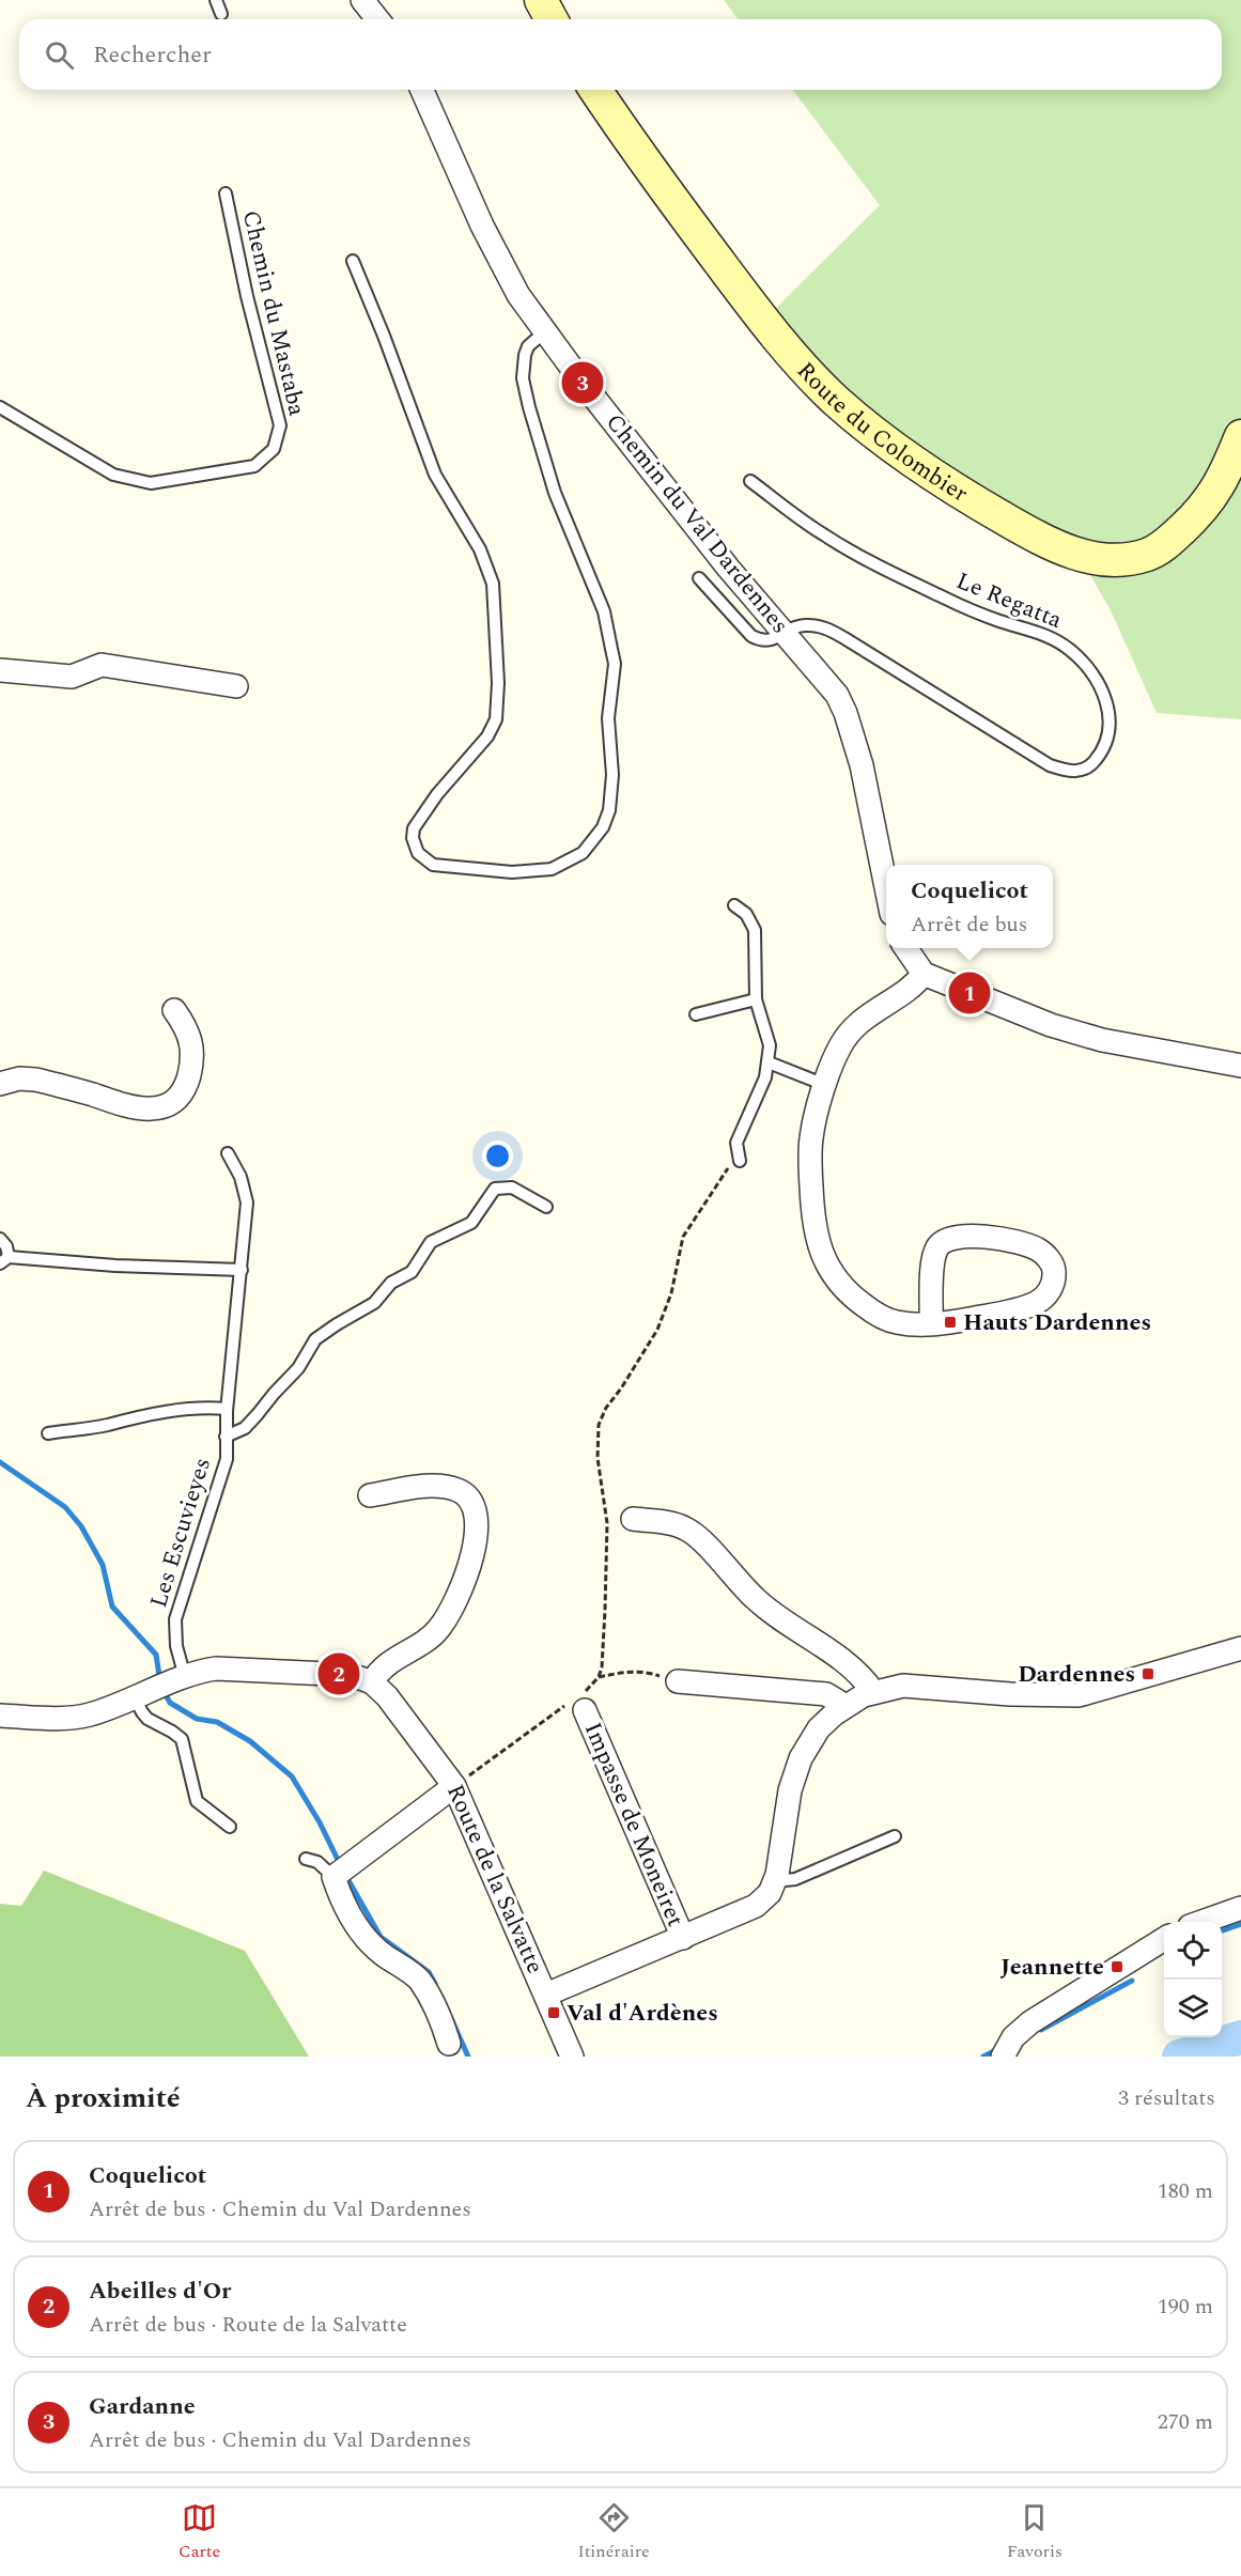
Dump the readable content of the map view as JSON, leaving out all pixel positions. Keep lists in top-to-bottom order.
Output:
{
  "streets": {
    "street": [
      "Route du Colombier",
      "Chemin du Val Dardennes",
      "Impasse de Moneiret",
      "Route de la Salvatte"
    ],
    "lane": ["Chemin du Mastaba", "Le Regatta", "Les Escuvieyes"]
  },
  "crossings": [
    ["Chemin du Val Dardennes", "Le Regatta"]
  ],
  "places": {
    "transit": [
      "Hauts Dardennes",
      "Dardennes",
      "Jeannette",
      "Val d'Ardènes"
    ]
  },
  "page": {
    "search": "Rechercher",
    "pins": ["3", "1", "2"],
    "popup": ["Coquelicot", "Arrêt de bus"],
    "heading": ["À proximité", "3 résultats"],
    "list": [
      {
        "mark": "1",
        "name": "Coquelicot",
        "note": "Arrêt de bus · Chemin du Val Dardennes",
        "value": "180 m"
      },
      {
        "mark": "2",
        "name": "Abeilles d'Or",
        "note": "Arrêt de bus · Route de la Salvatte",
        "value": "190 m"
      },
      {
        "mark": "3",
        "name": "Gardanne",
        "note": "Arrêt de bus · Chemin du Val Dardennes",
        "value": "270 m"
      }
    ],
    "nav": ["Carte", "Itinéraire", "Favoris"]
  }
}
